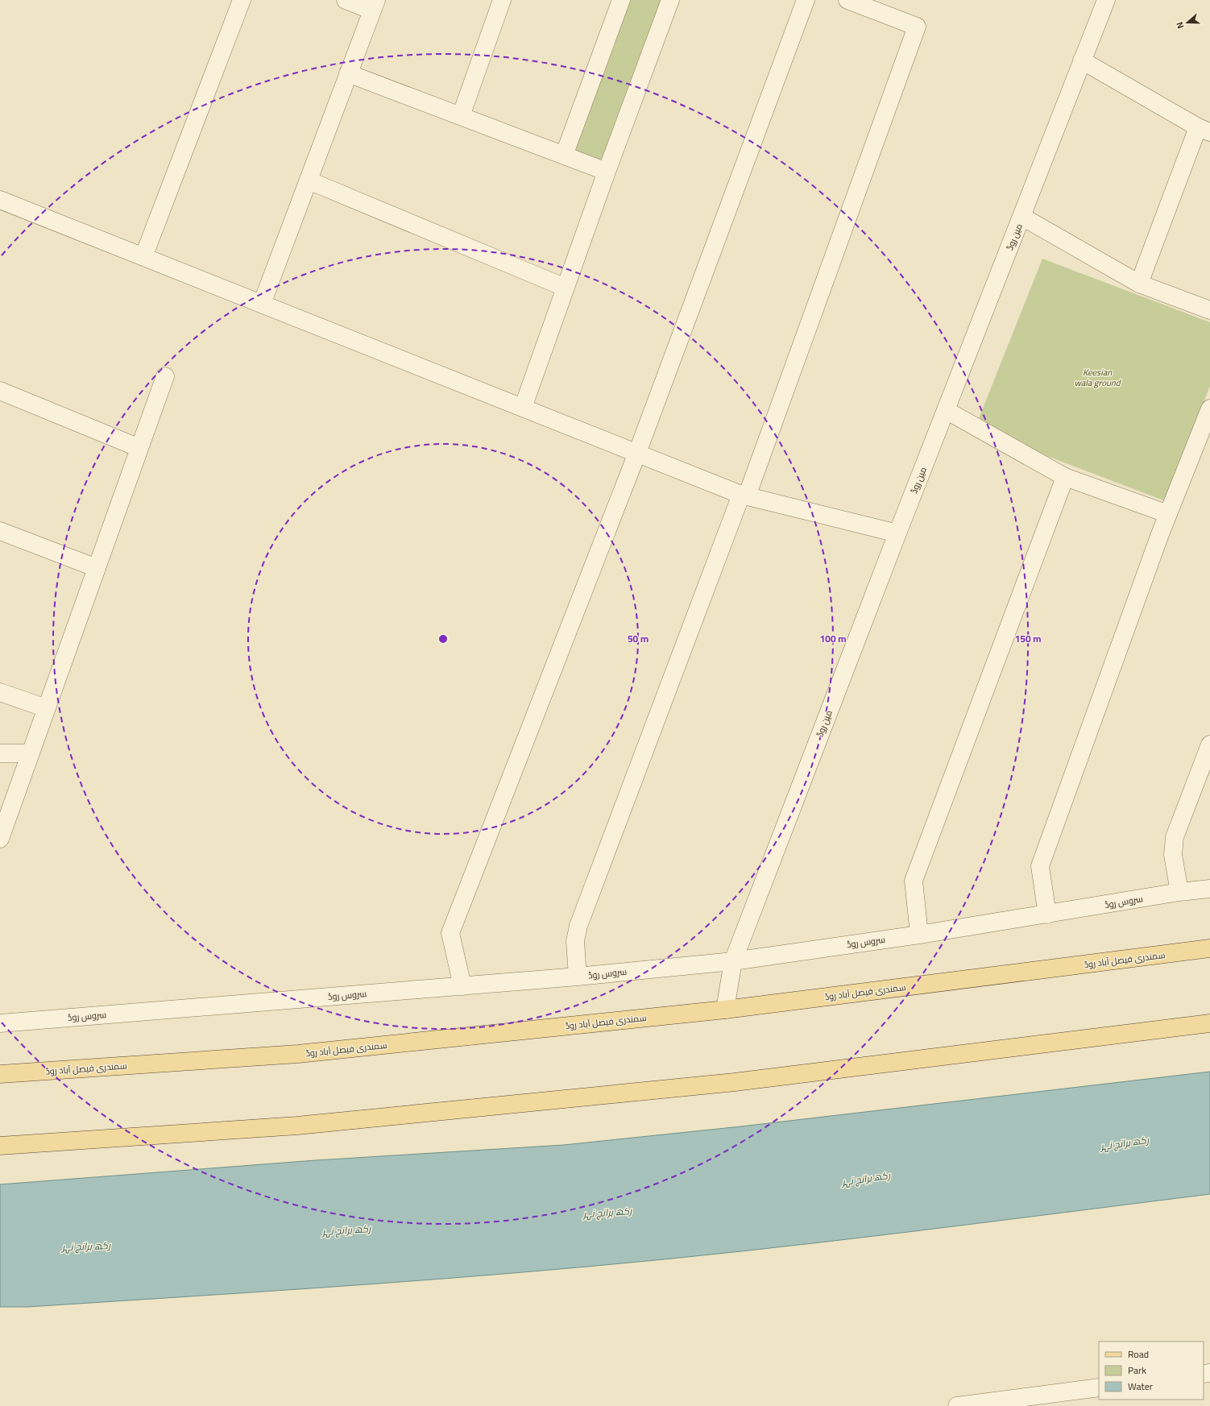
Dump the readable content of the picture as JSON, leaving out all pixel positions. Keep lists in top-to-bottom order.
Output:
{
  "streets": {
    "main road": ["سمندری فیصل آباد روڈ"],
    "street": ["مین روڈ", "سروس روڈ"]
  },
  "crossings": [
    ["مین روڈ", "سروس روڈ"],
    ["مین روڈ", "سمندری فیصل آباد روڈ"]
  ],
  "water": ["رکھ برانچ نہر"],
  "parks": ["Keesian wala ground"],
  "legend": ["Road", "Park", "Water"],
  "north": "left",
  "rings": ["50 m", "100 m", "150 m"]
}
